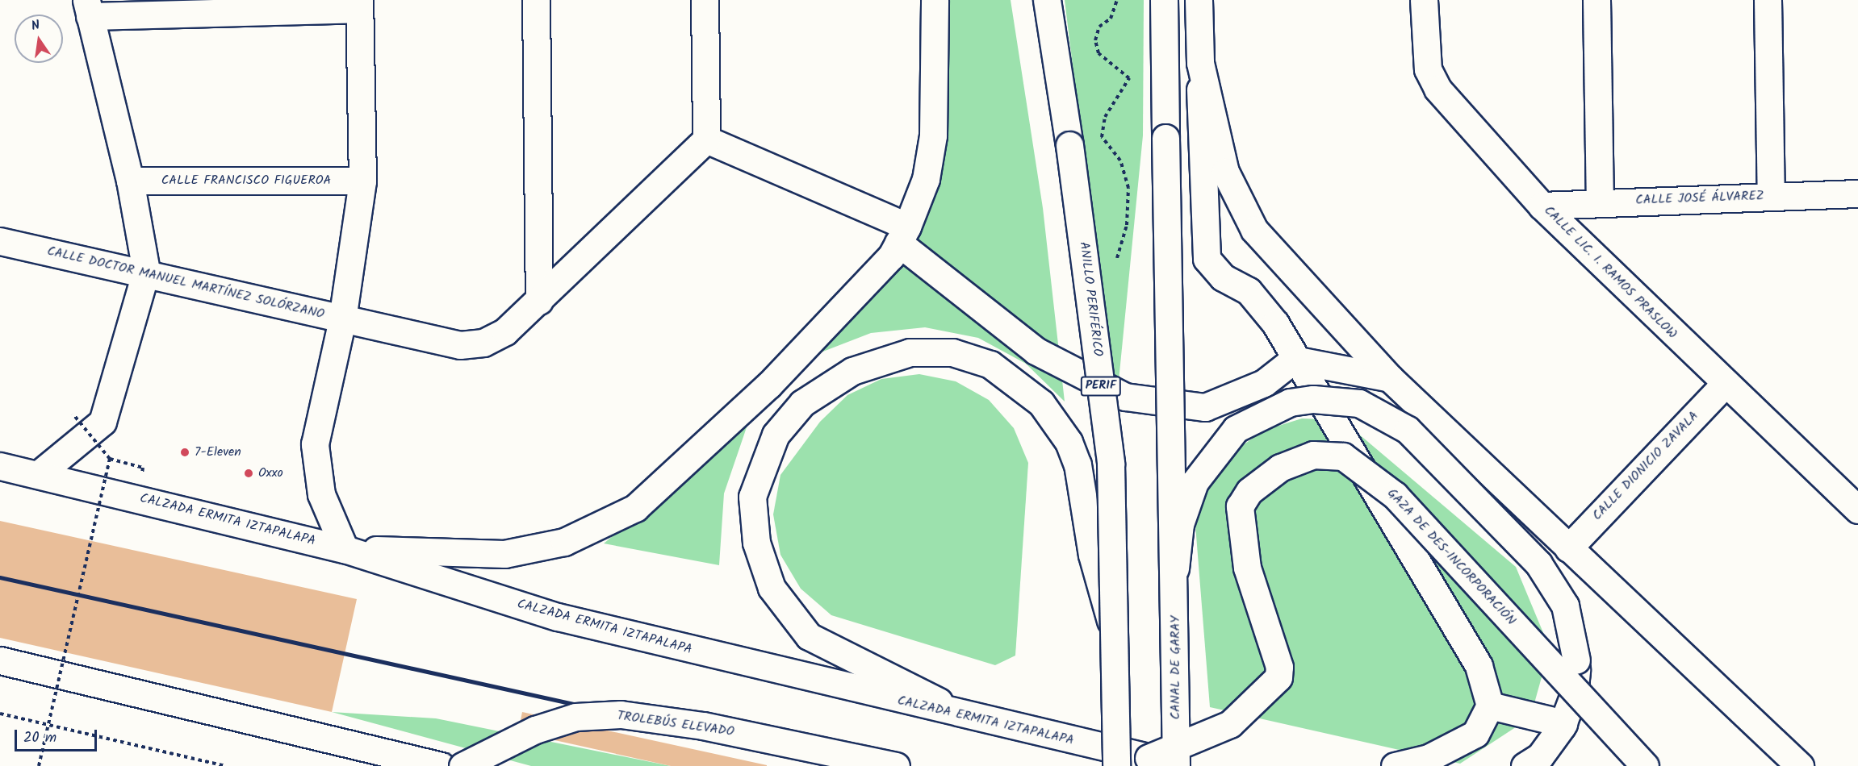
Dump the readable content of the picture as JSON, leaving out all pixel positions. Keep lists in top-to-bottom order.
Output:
{
  "streets": {
    "main road": [
      "CALLE FRANCISCO FIGUEROA",
      "CALLE JOSÉ ÁLVAREZ",
      "CALLE LIC. I. RAMOS PRASLOW",
      "CALLE DOCTOR MANUEL MARTÍNEZ SOLÓRZANO",
      "ANILLO PERIFÉRICO",
      "PERIF",
      "CALLE DIONICIO ZAVALA",
      "CALZADA ERMITA IZTAPALAPA",
      "GAZA DE DES-INCORPORACIÓN",
      "CANAL DE GARAY",
      "TROLEBÚS ELEVADO"
    ]
  },
  "crossings": [
    ["CALLE JOSÉ ÁLVAREZ", "CALLE LIC. I. RAMOS PRASLOW"],
    ["CALLE LIC. I. RAMOS PRASLOW", "CALLE DIONICIO ZAVALA"],
    ["ANILLO PERIFÉRICO", "PERIF"],
    ["CALZADA ERMITA IZTAPALAPA", "GAZA DE DES-INCORPORACIÓN"]
  ],
  "places": ["7-Eleven", "Oxxo"],
  "scale_bar": "20 m",
  "north": "top"
}
